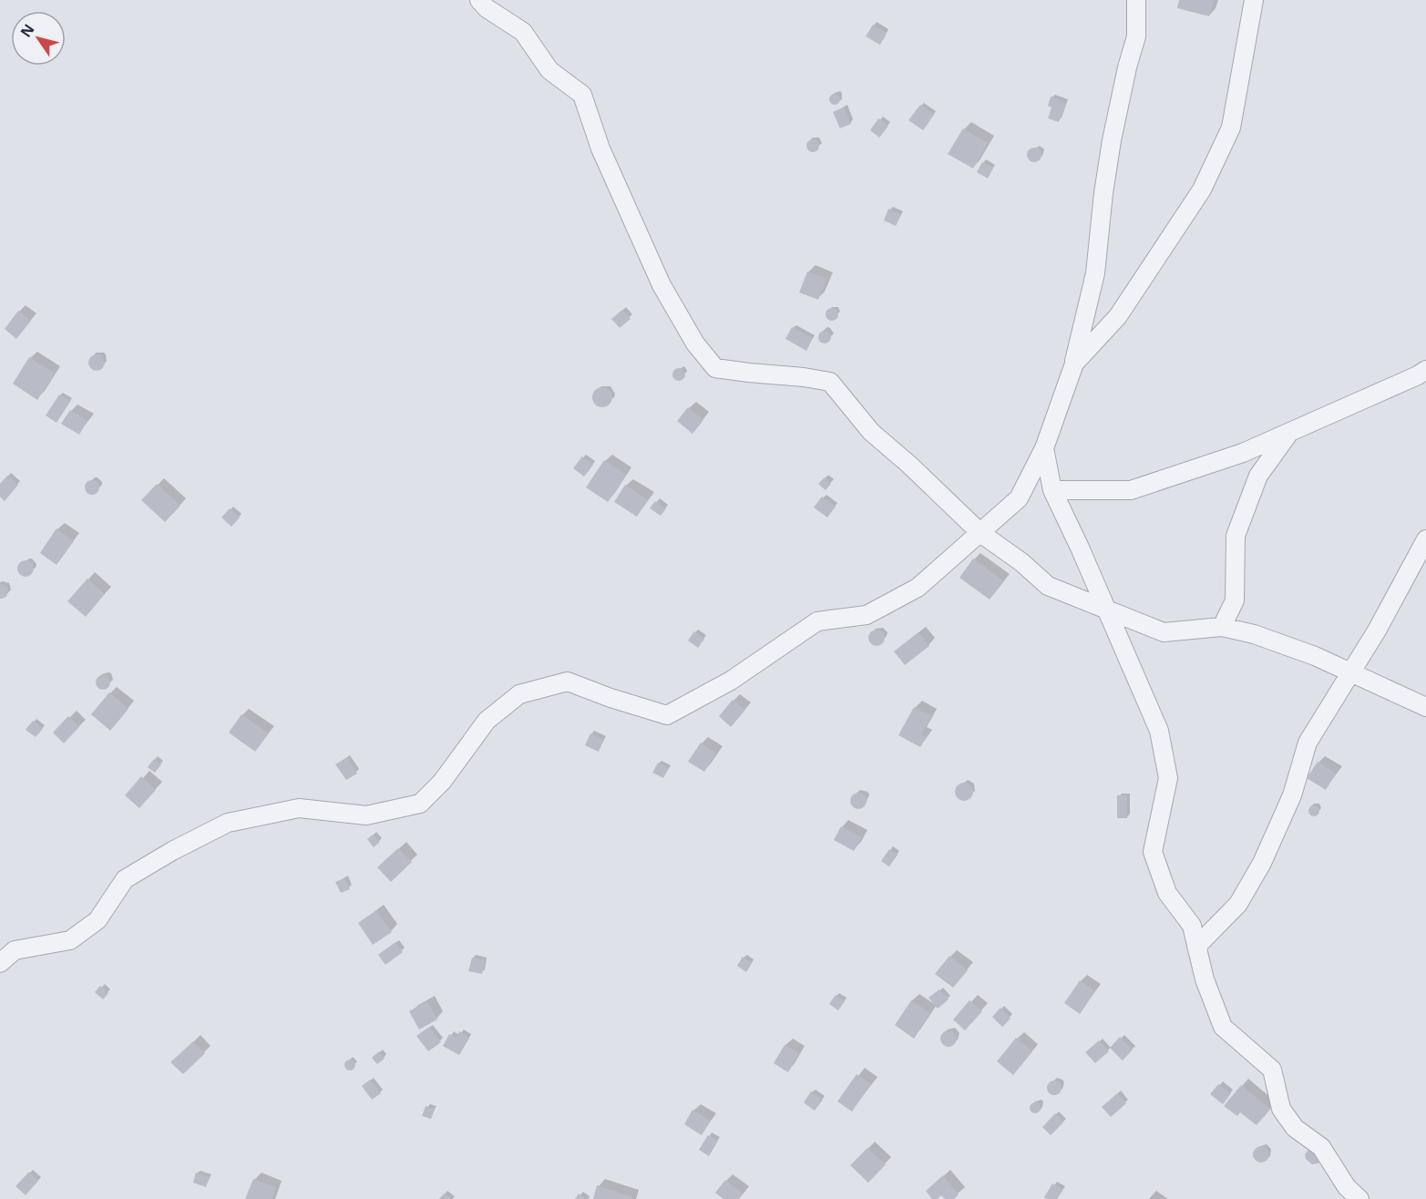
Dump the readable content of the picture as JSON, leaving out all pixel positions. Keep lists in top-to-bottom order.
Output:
{
  "north": "top left"
}
